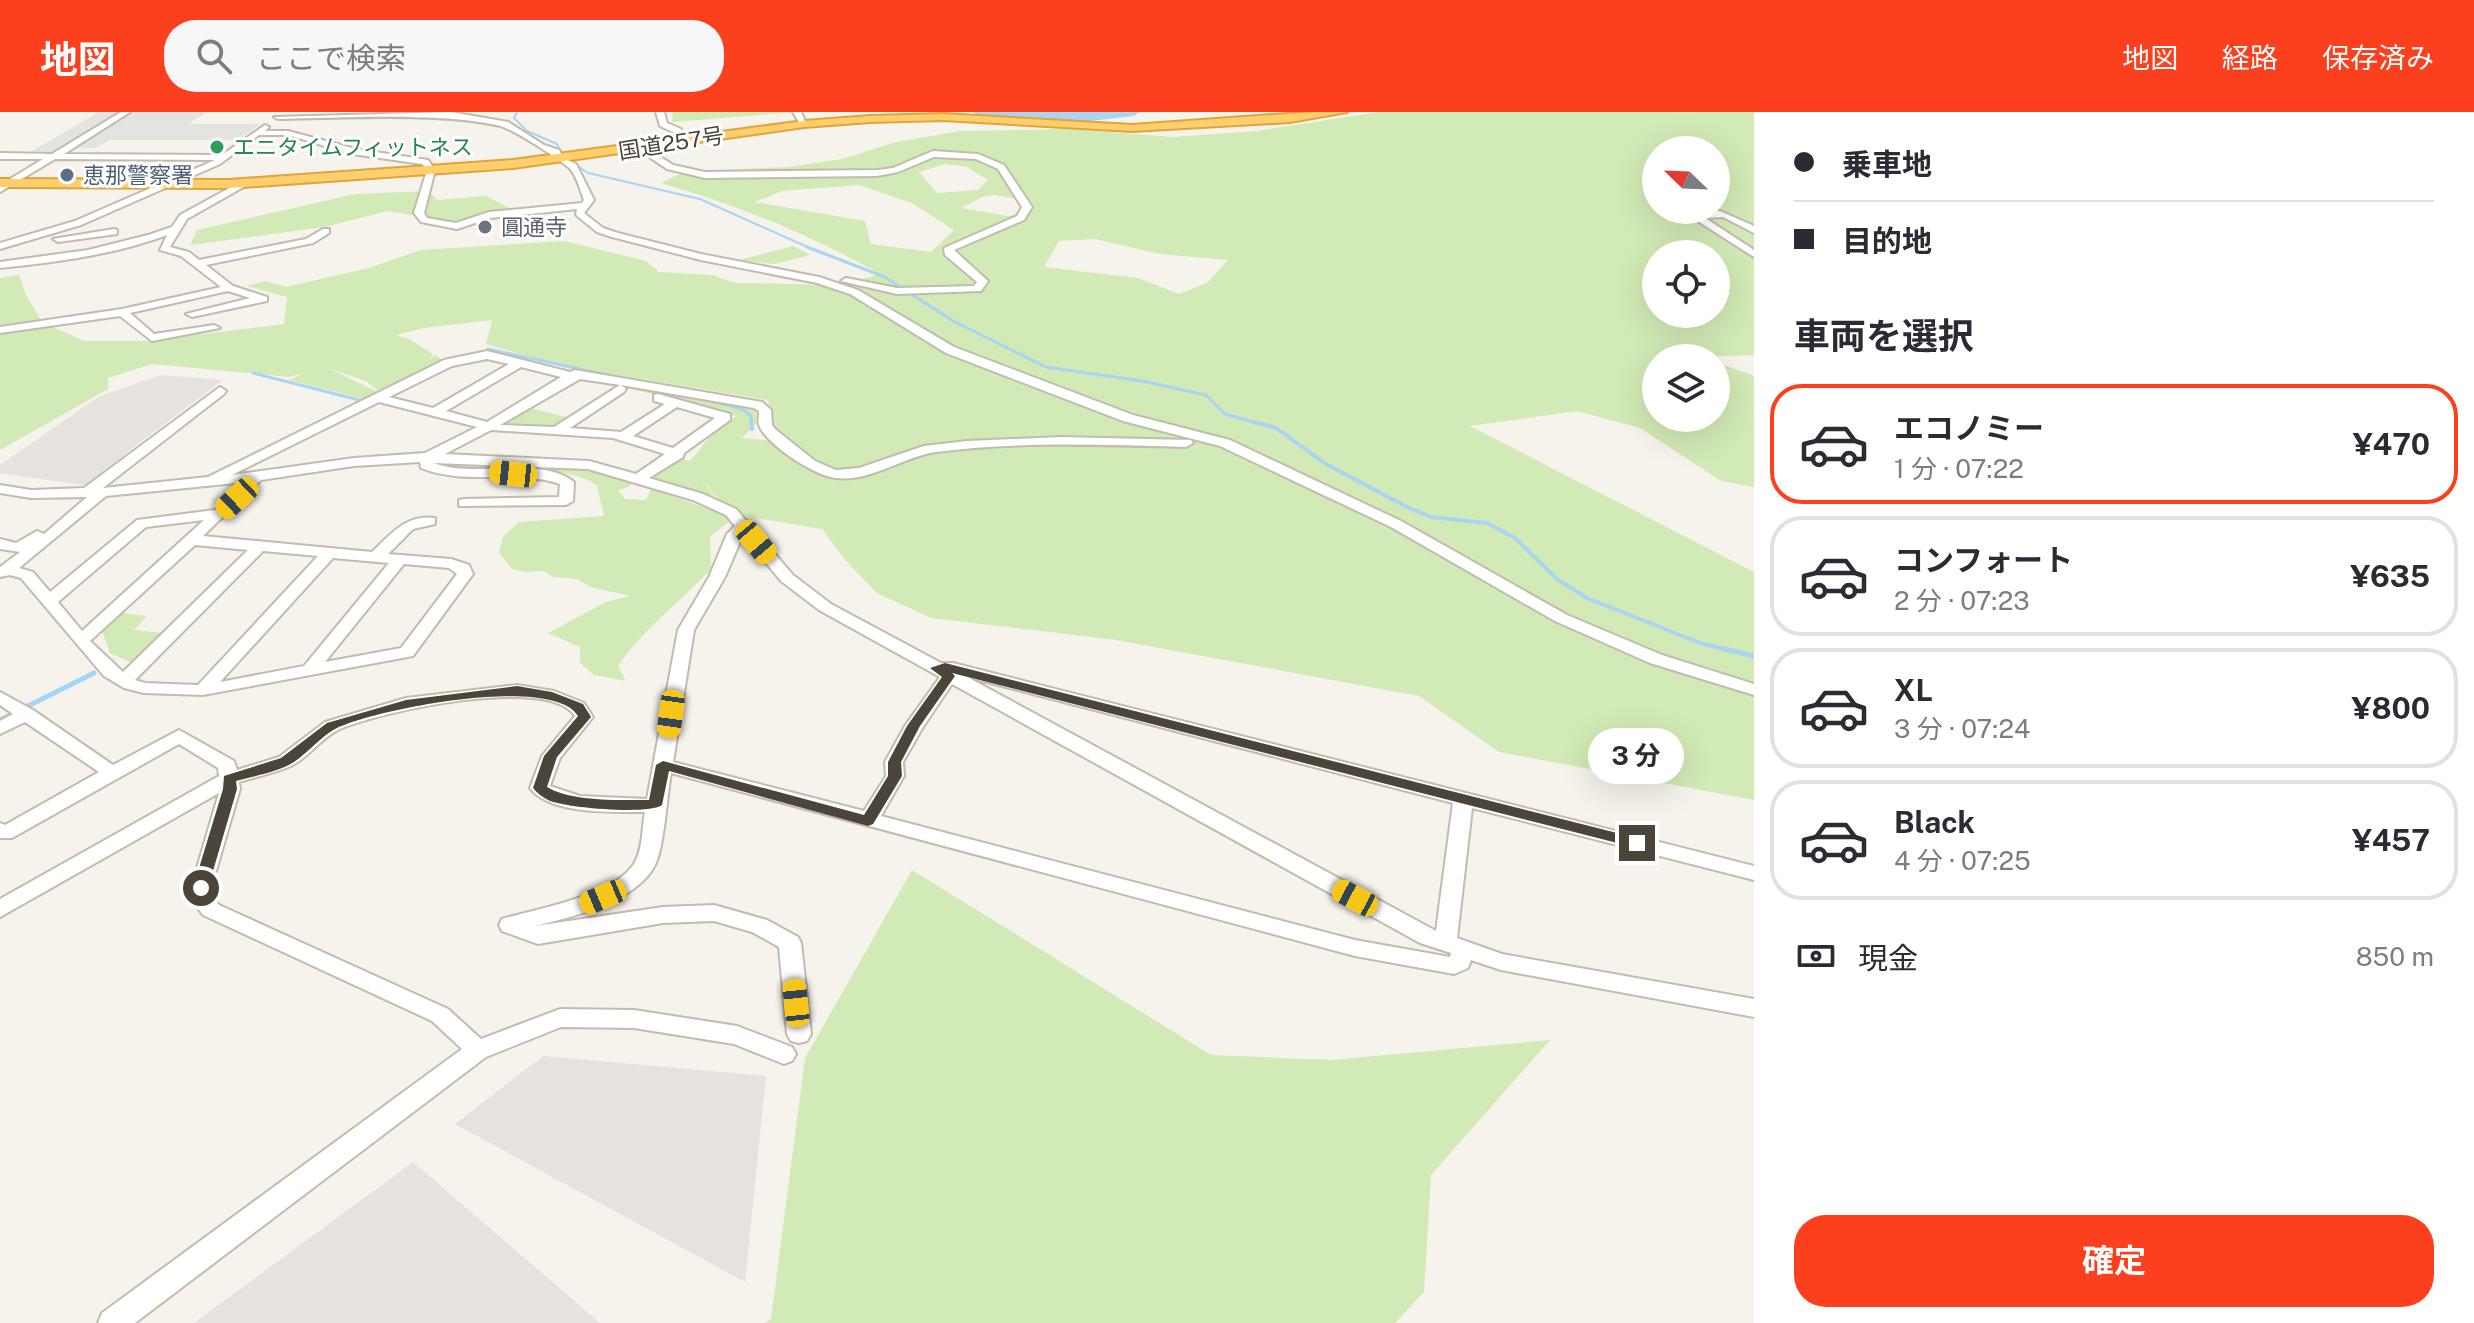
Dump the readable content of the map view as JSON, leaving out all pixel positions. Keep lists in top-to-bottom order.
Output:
{
  "streets": {
    "highway": ["国道257号"]
  },
  "places": ["エニタイムフィットネス", "恵那警察署", "圓通寺"],
  "north": "top left",
  "page": {
    "header": "地図",
    "search": "ここで検索",
    "nav": ["地図", "経路", "保存済み"],
    "banner": ["乗車地", "目的地"],
    "heading": "車両を選択",
    "list": [
      {
        "name": "エコノミー",
        "note": "1 分 · 07:22",
        "value": "¥470"
      },
      {
        "name": "コンフォート",
        "note": "2 分 · 07:23",
        "value": "¥635"
      },
      {
        "name": "XL",
        "note": "3 分 · 07:24",
        "value": "¥800"
      },
      {
        "name": "Black",
        "note": "4 分 · 07:25",
        "value": "¥457"
      }
    ],
    "bubble": "3 分",
    "pay": ["現金", "850 m"],
    "buttons": "確定"
  }
}
